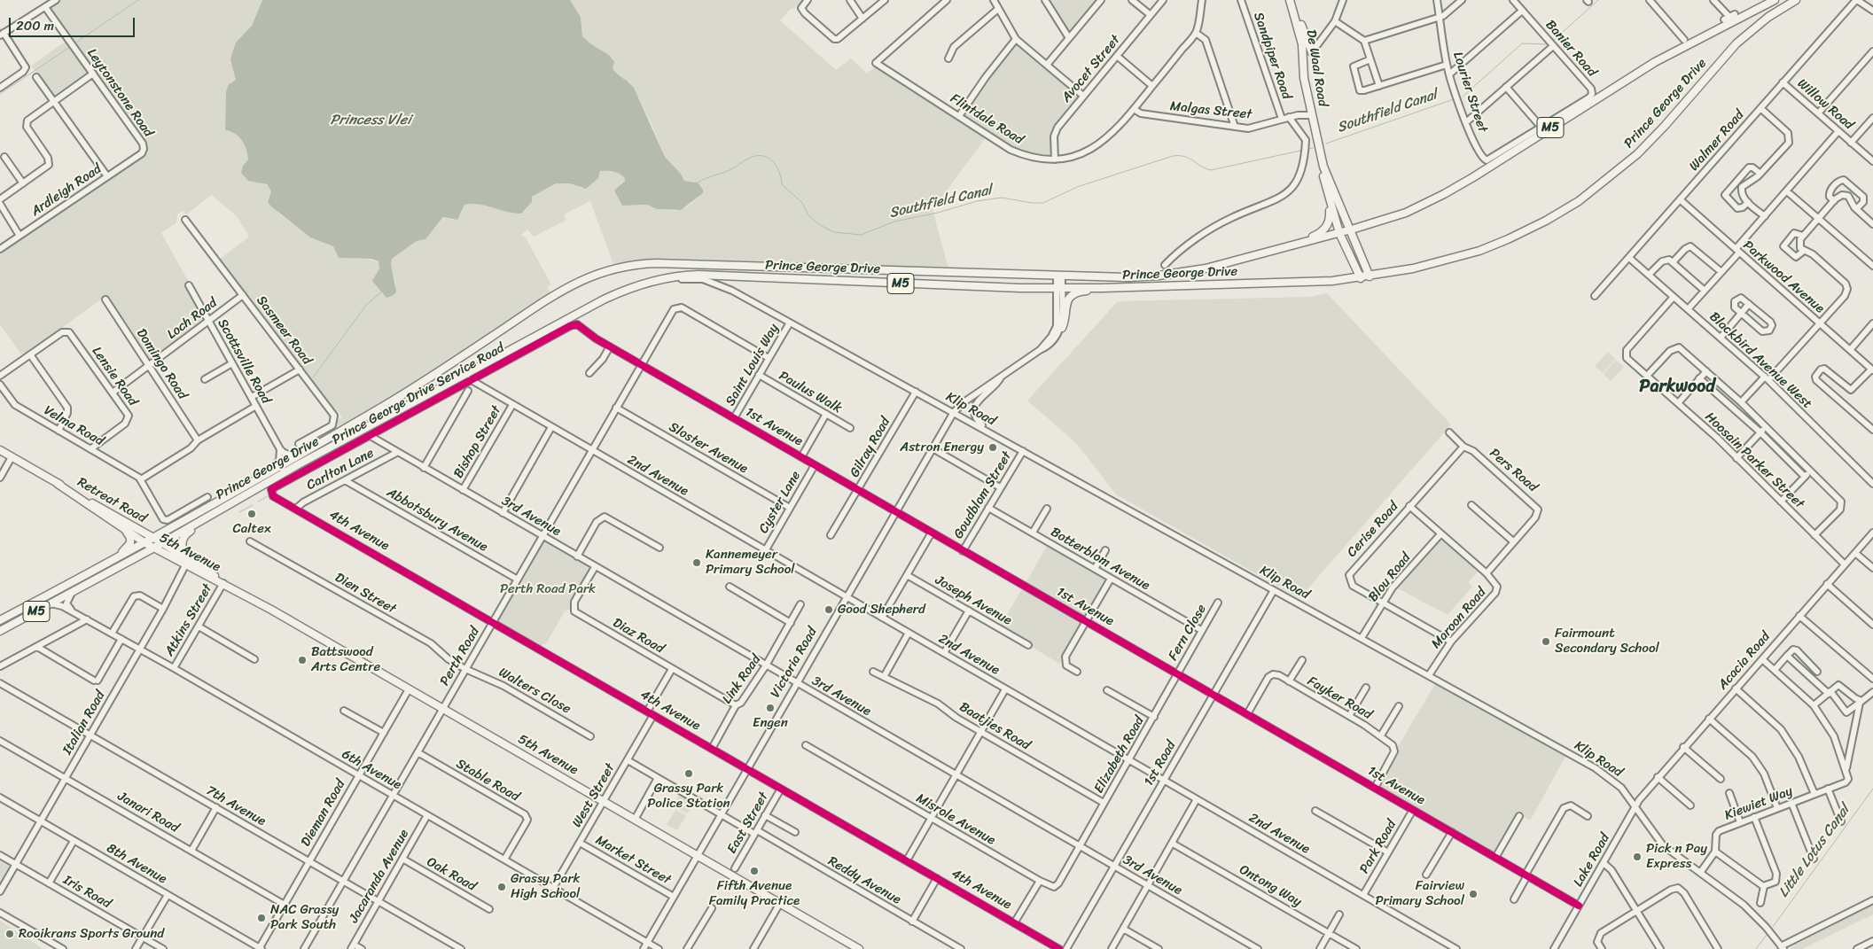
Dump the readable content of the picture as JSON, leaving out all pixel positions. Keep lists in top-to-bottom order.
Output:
{
  "streets": {
    "main road": [
      "De Waal Road",
      "Prince George Drive",
      "M5",
      "Retreat Road",
      "5th Avenue"
    ],
    "street": [
      "Banier Road",
      "Sandpiper Road",
      "Avocet Street",
      "Lourier Street",
      "Leytonstone Road",
      "Willow Road",
      "Malgas Street",
      "Flintdale Road",
      "Walmer Road",
      "Ardleigh Road",
      "Parkwood Avenue",
      "Loch Road",
      "Sasmeer Road",
      "Blackbird Avenue West",
      "Scottsville Road",
      "Domingo Road",
      "Saint Louis Way",
      "Lensie Road",
      "Paulus Walk",
      "Prince George Drive Service Road",
      "Klip Road",
      "Velma Road",
      "1st Avenue",
      "Bishop Street",
      "Gilray Road",
      "Sloster Avenue",
      "Hoosain Parker Street",
      "Carlton Lane",
      "Pers Road",
      "2nd Avenue",
      "Goudblom Street",
      "Cyster Lane",
      "3rd Avenue",
      "Abbotsbury Avenue",
      "Cerise Road",
      "4th Avenue",
      "Botterblom Avenue",
      "Blou Road",
      "Dien Street",
      "Joseph Avenue",
      "Maroon Road",
      "Atkins Street",
      "Fern Close",
      "Diaz Road",
      "Perth Road",
      "Acacia Road",
      "Victoria Road",
      "Link Road",
      "Walters Close",
      "Fayker Road",
      "Italian Road",
      "Baatjies Road",
      "Elizabeth Road",
      "1st Road",
      "6th Avenue",
      "Stable Road",
      "West Street",
      "Kiewiet Way",
      "7th Avenue",
      "Janari Road",
      "Dieman Road",
      "Misrole Avenue",
      "East Street",
      "Park Road",
      "Market Street",
      "Lake Road",
      "8th Avenue",
      "Oak Road",
      "Jacaranda Avenue",
      "Reddy Avenue",
      "Ontong Way",
      "Iris Road"
    ]
  },
  "crossings": [
    ["Banier Road", "Lourier Street"],
    ["Sandpiper Road", "Malgas Street"],
    ["De Waal Road", "Prince George Drive"],
    ["De Waal Road", "Malgas Street"],
    ["Avocet Street", "Flintdale Road"],
    ["Leytonstone Road", "Ardleigh Road"],
    ["Prince George Drive", "Klip Road"],
    ["Prince George Drive", "Retreat Road"],
    ["Prince George Drive", "5th Avenue"],
    ["Prince George Drive", "Victoria Road"],
    ["Prince George Drive", "6th Avenue"],
    ["Willow Road", "Walmer Road"],
    ["Malgas Street", "Flintdale Road"],
    ["Walmer Road", "Parkwood Avenue"],
    ["Walmer Road", "Blackbird Avenue West"],
    ["Loch Road", "Sasmeer Road"],
    ["Loch Road", "Scottsville Road"],
    ["Loch Road", "Domingo Road"],
    ["Loch Road", "Lensie Road"],
    ["Blackbird Avenue West", "Hoosain Parker Street"],
    ["Saint Louis Way", "Paulus Walk"],
    ["Saint Louis Way", "Klip Road"],
    ["Saint Louis Way", "1st Avenue"],
    ["Saint Louis Way", "Perth Road"],
    ["Lensie Road", "Velma Road"],
    ["Paulus Walk", "1st Avenue"],
    ["Prince George Drive Service Road", "1st Avenue"],
    ["Prince George Drive Service Road", "2nd Avenue"],
    ["Prince George Drive Service Road", "3rd Avenue"],
    ["Prince George Drive Service Road", "4th Avenue"],
    ["Klip Road", "Gilray Road"],
    ["Klip Road", "Goudblom Street"],
    ["Klip Road", "Blou Road"],
    ["Klip Road", "Maroon Road"],
    ["Klip Road", "Acacia Road"],
    ["Klip Road", "Victoria Road"],
    ["Klip Road", "1st Road"],
    ["Klip Road", "Kiewiet Way"],
    ["Klip Road", "Lake Road"],
    ["1st Avenue", "Gilray Road"],
    ["1st Avenue", "Goudblom Street"],
    ["1st Avenue", "Cyster Lane"],
    ["1st Avenue", "Fern Close"],
    ["1st Avenue", "Perth Road"],
    ["1st Avenue", "Victoria Road"],
    ["1st Avenue", "Fayker Road"],
    ["1st Avenue", "Elizabeth Road"],
    ["1st Avenue", "1st Road"],
    ["1st Avenue", "Park Road"],
    ["1st Avenue", "Lake Road"],
    ["Bishop Street", "2nd Avenue"],
    ["Bishop Street", "3rd Avenue"],
    ["Sloster Avenue", "Cyster Lane"],
    ["Sloster Avenue", "Perth Road"],
    ["Hoosain Parker Street", "Acacia Road"],
    ["Carlton Lane", "3rd Avenue"],
    ["Carlton Lane", "Abbotsbury Avenue"],
    ["Carlton Lane", "4th Avenue"],
    ["Pers Road", "Cerise Road"],
    ["Pers Road", "Maroon Road"],
    ["2nd Avenue", "Cyster Lane"],
    ["2nd Avenue", "Perth Road"],
    ["2nd Avenue", "Victoria Road"],
    ["2nd Avenue", "Elizabeth Road"],
    ["2nd Avenue", "1st Road"],
    ["2nd Avenue", "Park Road"],
    ["Goudblom Street", "Botterblom Avenue"],
    ["Retreat Road", "5th Avenue"],
    ["3rd Avenue", "Diaz Road"],
    ["3rd Avenue", "Perth Road"],
    ["3rd Avenue", "Victoria Road"],
    ["3rd Avenue", "Link Road"],
    ["3rd Avenue", "Elizabeth Road"],
    ["3rd Avenue", "1st Road"],
    ["3rd Avenue", "Misrole Avenue"],
    ["Abbotsbury Avenue", "Perth Road"],
    ["Cerise Road", "Blou Road"],
    ["Cerise Road", "Maroon Road"],
    ["4th Avenue", "Perth Road"],
    ["4th Avenue", "Victoria Road"],
    ["4th Avenue", "Link Road"],
    ["4th Avenue", "West Street"],
    ["4th Avenue", "East Street"],
    ["5th Avenue", "Atkins Street"],
    ["5th Avenue", "Perth Road"],
    ["5th Avenue", "Victoria Road"],
    ["5th Avenue", "Italian Road"],
    ["5th Avenue", "West Street"],
    ["5th Avenue", "Dieman Road"],
    ["Botterblom Avenue", "Fern Close"],
    ["Blou Road", "Maroon Road"],
    ["Dien Street", "Perth Road"],
    ["Dien Street", "Walters Close"],
    ["Atkins Street", "6th Avenue"],
    ["Fern Close", "Elizabeth Road"],
    ["Diaz Road", "Link Road"],
    ["Perth Road", "Walters Close"],
    ["Perth Road", "6th Avenue"],
    ["Perth Road", "Stable Road"],
    ["Perth Road", "7th Avenue"],
    ["Acacia Road", "Lake Road"],
    ["Victoria Road", "6th Avenue"],
    ["Victoria Road", "Market Street"],
    ["Victoria Road", "Reddy Avenue"],
    ["Italian Road", "6th Avenue"],
    ["Italian Road", "7th Avenue"],
    ["Italian Road", "Janari Road"],
    ["Italian Road", "8th Avenue"],
    ["Italian Road", "Iris Road"],
    ["Baatjies Road", "Elizabeth Road"],
    ["Elizabeth Road", "Misrole Avenue"],
    ["6th Avenue", "Stable Road"],
    ["6th Avenue", "West Street"],
    ["6th Avenue", "Dieman Road"],
    ["6th Avenue", "Jacaranda Avenue"],
    ["West Street", "Market Street"],
    ["West Street", "Reddy Avenue"],
    ["7th Avenue", "Dieman Road"],
    ["7th Avenue", "Jacaranda Avenue"],
    ["Janari Road", "Dieman Road"],
    ["Dieman Road", "8th Avenue"],
    ["East Street", "Reddy Avenue"],
    ["Oak Road", "Jacaranda Avenue"]
  ],
  "districts": ["Parkwood"],
  "water": ["Southfield Canal", "Princess Vlei", "Little Lotus Canal"],
  "parks": ["Perth Road Park"],
  "places": [
    "Astron Energy",
    "Caltex",
    "Kannemeyer Primary School",
    "Good Shepherd",
    "Fairmount Secondary School",
    "Battswood Arts Centre",
    "Engen",
    "Grassy Park Police Station",
    "Pick n Pay Express",
    "Fifth Avenue Family Practice",
    "Grassy Park High School",
    "Fairview Primary School",
    "NAC Grassy Park South",
    "Rooikrans Sports Ground"
  ],
  "scale_bar": "200 m"
}
